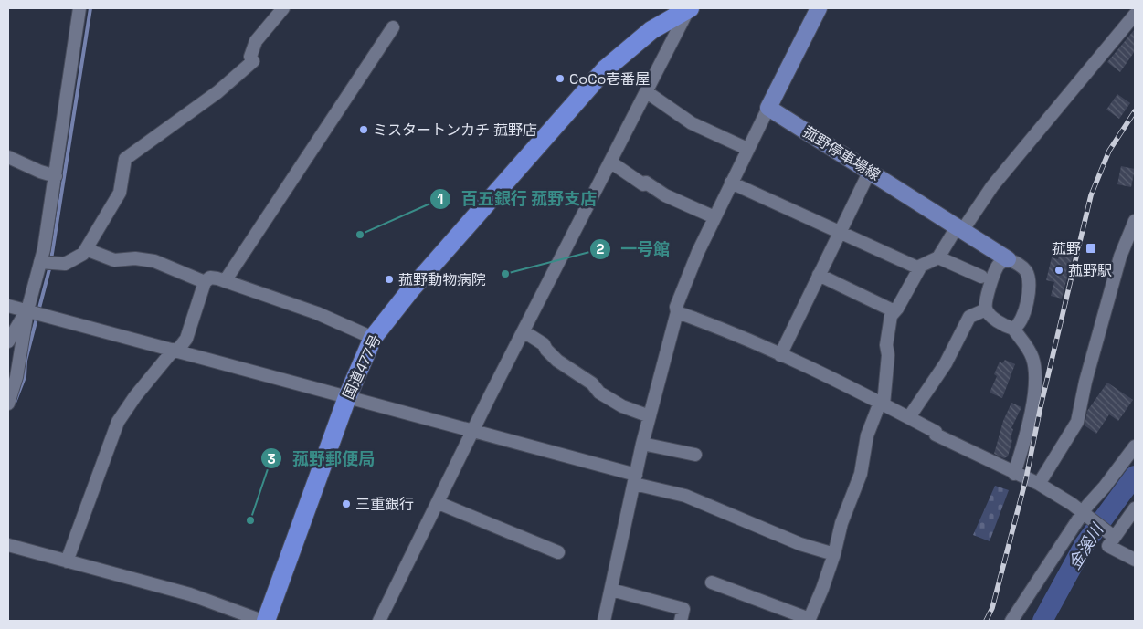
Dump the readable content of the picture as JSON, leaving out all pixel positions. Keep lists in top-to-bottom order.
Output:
{
  "streets": {
    "highway": ["国道477号"],
    "main road": ["菰野停車場線"]
  },
  "water": ["金溪川"],
  "places": {
    "other": [
      "CoCo壱番屋",
      "ミスタートンカチ 菰野店",
      "百五銀行 菰野支店",
      "菰野駅",
      "一号館",
      "菰野動物病院",
      "三重銀行",
      "菰野郵便局"
    ],
    "transit": ["菰野"]
  }
}
